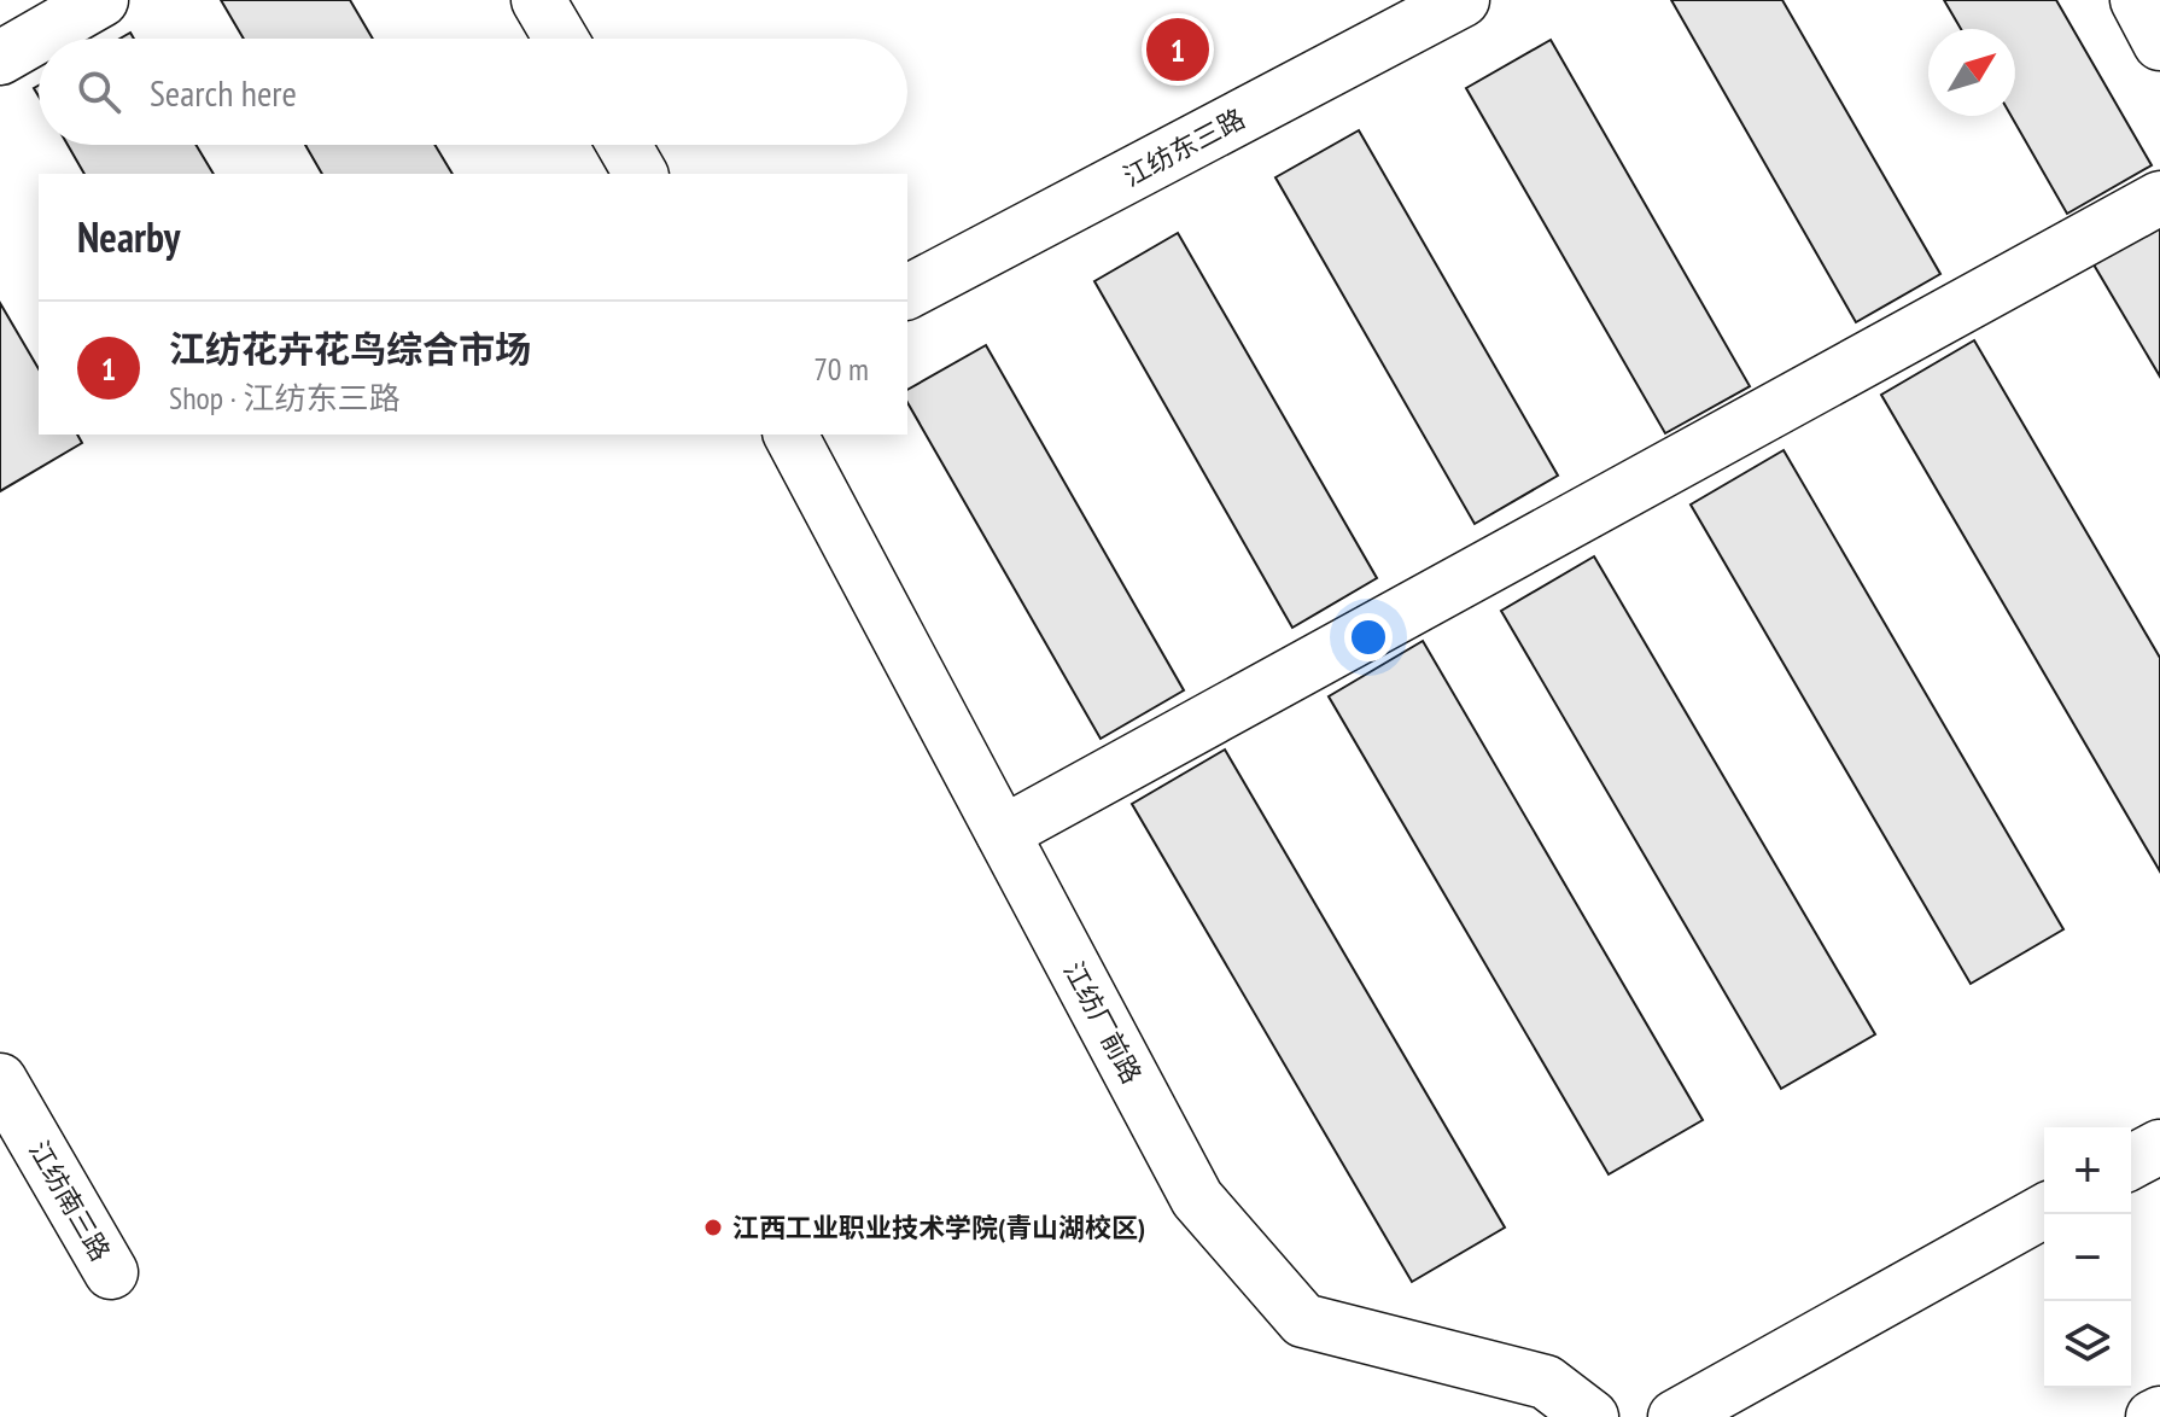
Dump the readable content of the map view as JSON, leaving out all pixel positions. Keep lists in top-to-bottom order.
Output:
{
  "streets": {
    "main road": ["江纺东三路", "江纺厂前路", "江纺南三路"]
  },
  "places": ["江西工业职业技术学院(青山湖校区)"],
  "north": "top right",
  "page": {
    "pins": "1",
    "search": "Search here",
    "heading": "Nearby",
    "list": [
      {
        "mark": "1",
        "name": "江纺花卉花鸟综合市场",
        "note": "Shop · 江纺东三路",
        "value": "70 m"
      }
    ],
    "map_buttons": ["+", "−"]
  }
}
